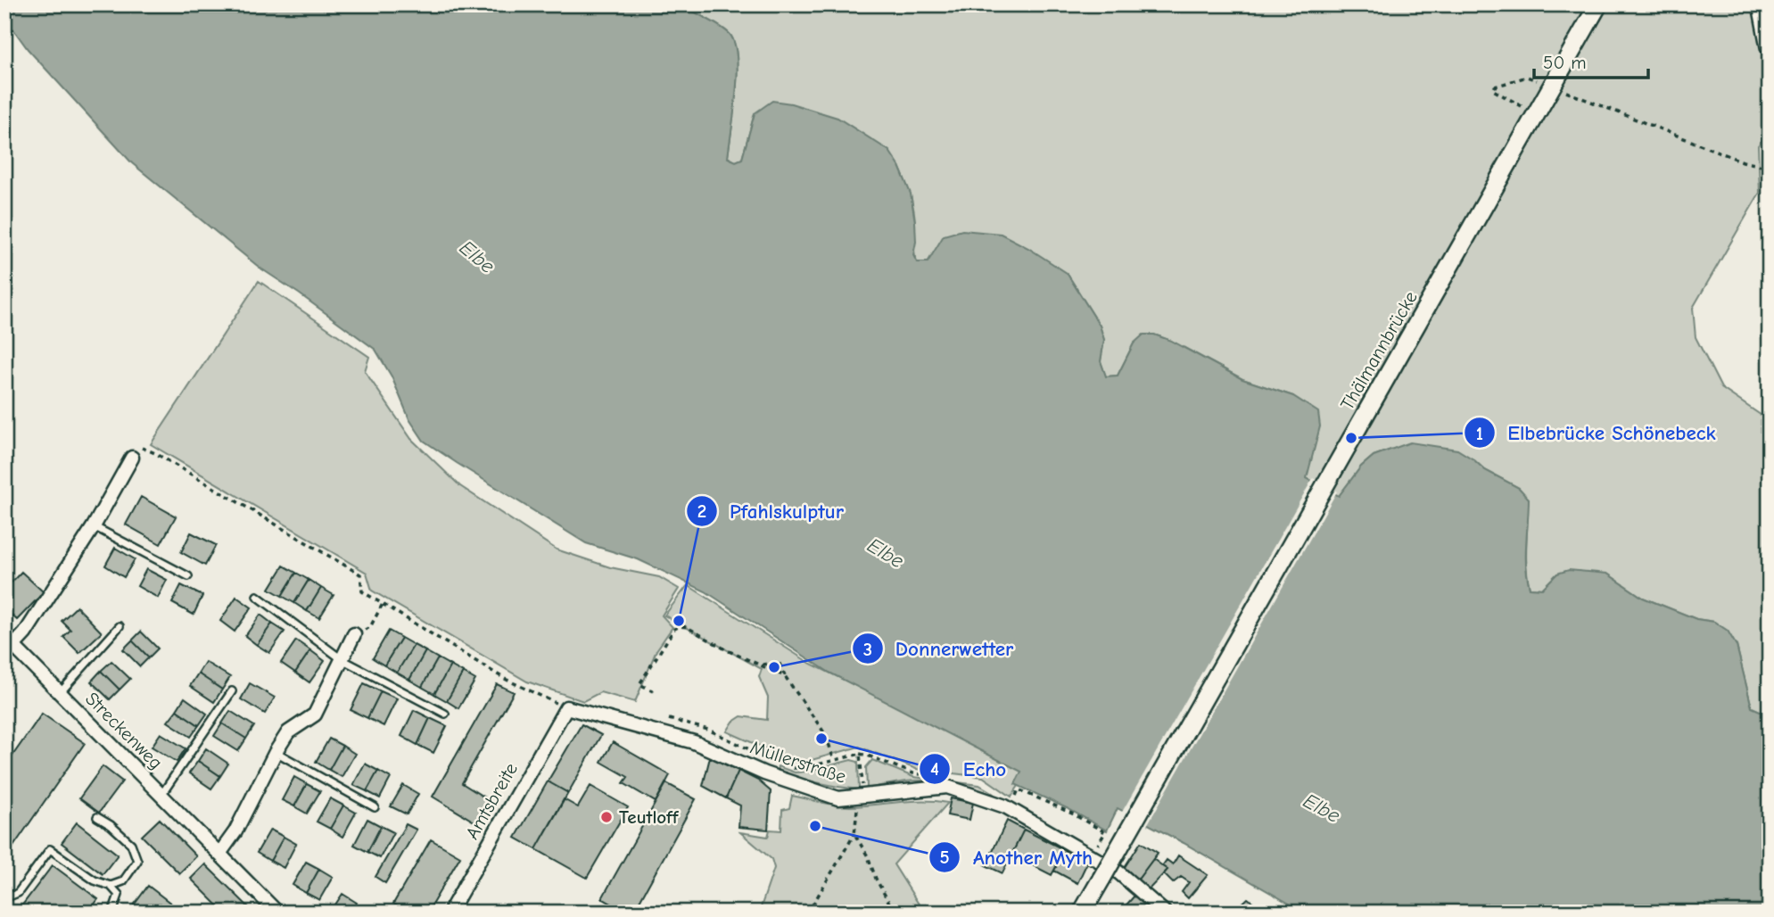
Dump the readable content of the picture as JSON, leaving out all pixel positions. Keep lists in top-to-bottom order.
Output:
{
  "streets": {
    "street": [
      "Thälmannbrücke",
      "Streckenweg",
      "Müllerstraße",
      "Amtsbreite"
    ]
  },
  "crossings": [
    ["Müllerstraße", "Amtsbreite"]
  ],
  "water": ["Elbe"],
  "places": [
    "Elbebrücke Schönebeck",
    "Pfahlskulptur",
    "Donnerwetter",
    "Echo",
    "Teutloff",
    "Another Myth"
  ],
  "scale_bar": "50 m"
}
